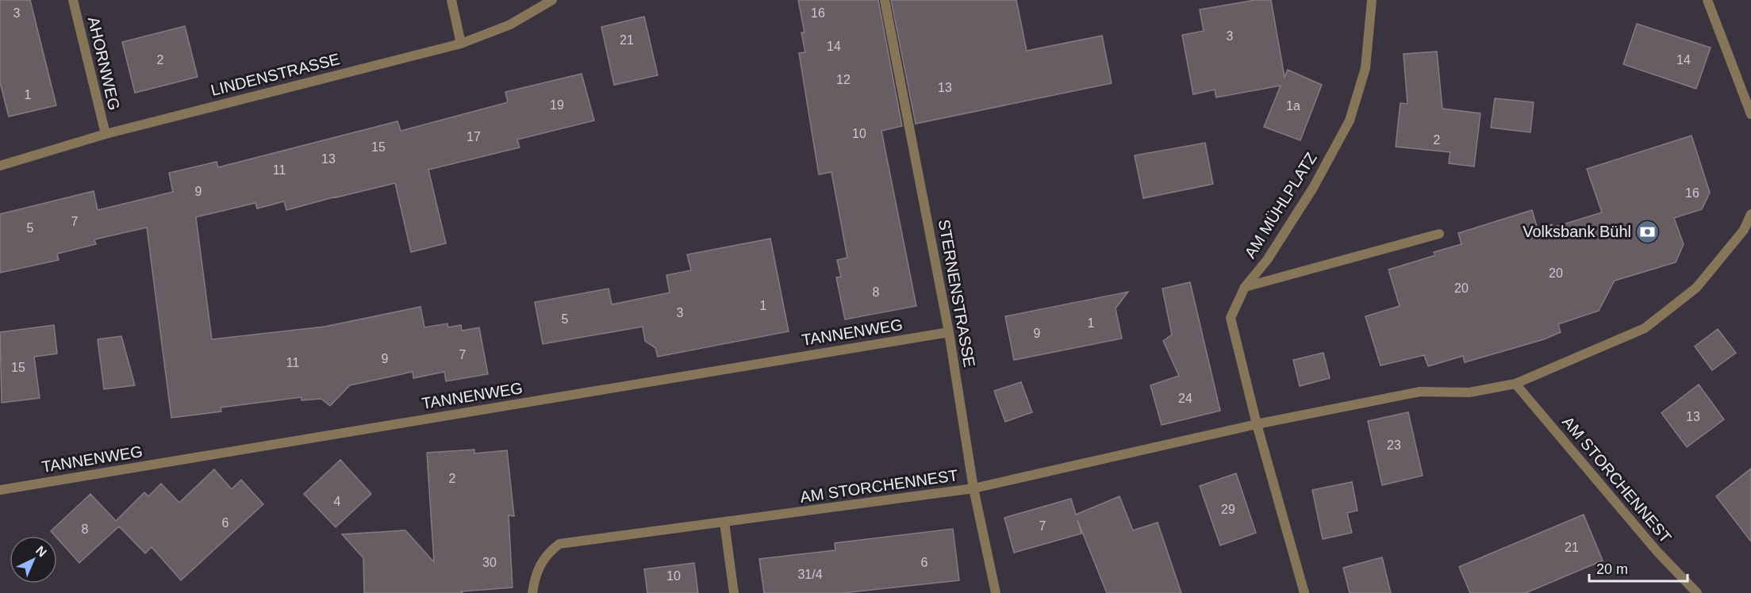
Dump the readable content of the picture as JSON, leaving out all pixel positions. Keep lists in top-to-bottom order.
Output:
{
  "streets": {
    "street": [
      "AHORNWEG",
      "LINDENSTRASSE",
      "AM MÜHLPLATZ",
      "STERNENSTRASSE",
      "TANNENWEG",
      "AM STORCHENNEST"
    ]
  },
  "crossings": [
    ["AHORNWEG", "LINDENSTRASSE"],
    ["AM MÜHLPLATZ", "AM STORCHENNEST"],
    ["STERNENSTRASSE", "TANNENWEG"],
    ["STERNENSTRASSE", "AM STORCHENNEST"]
  ],
  "places": {
    "bank": ["Volksbank Bühl"]
  },
  "house_numbers": [
    "3",
    "16",
    "3",
    "21",
    "14",
    "2",
    "14",
    "12",
    "13",
    "1",
    "19",
    "1a",
    "10",
    "17",
    "2",
    "15",
    "13",
    "11",
    "9",
    "16",
    "7",
    "5",
    "20",
    "20",
    "8",
    "1",
    "3",
    "5",
    "1",
    "9",
    "7",
    "9",
    "11",
    "15",
    "24",
    "13",
    "23",
    "2",
    "4",
    "29",
    "6",
    "7",
    "8",
    "21",
    "30",
    "6",
    "31/4",
    "10"
  ],
  "scale_bar": "20 m",
  "north": "top right"
}
